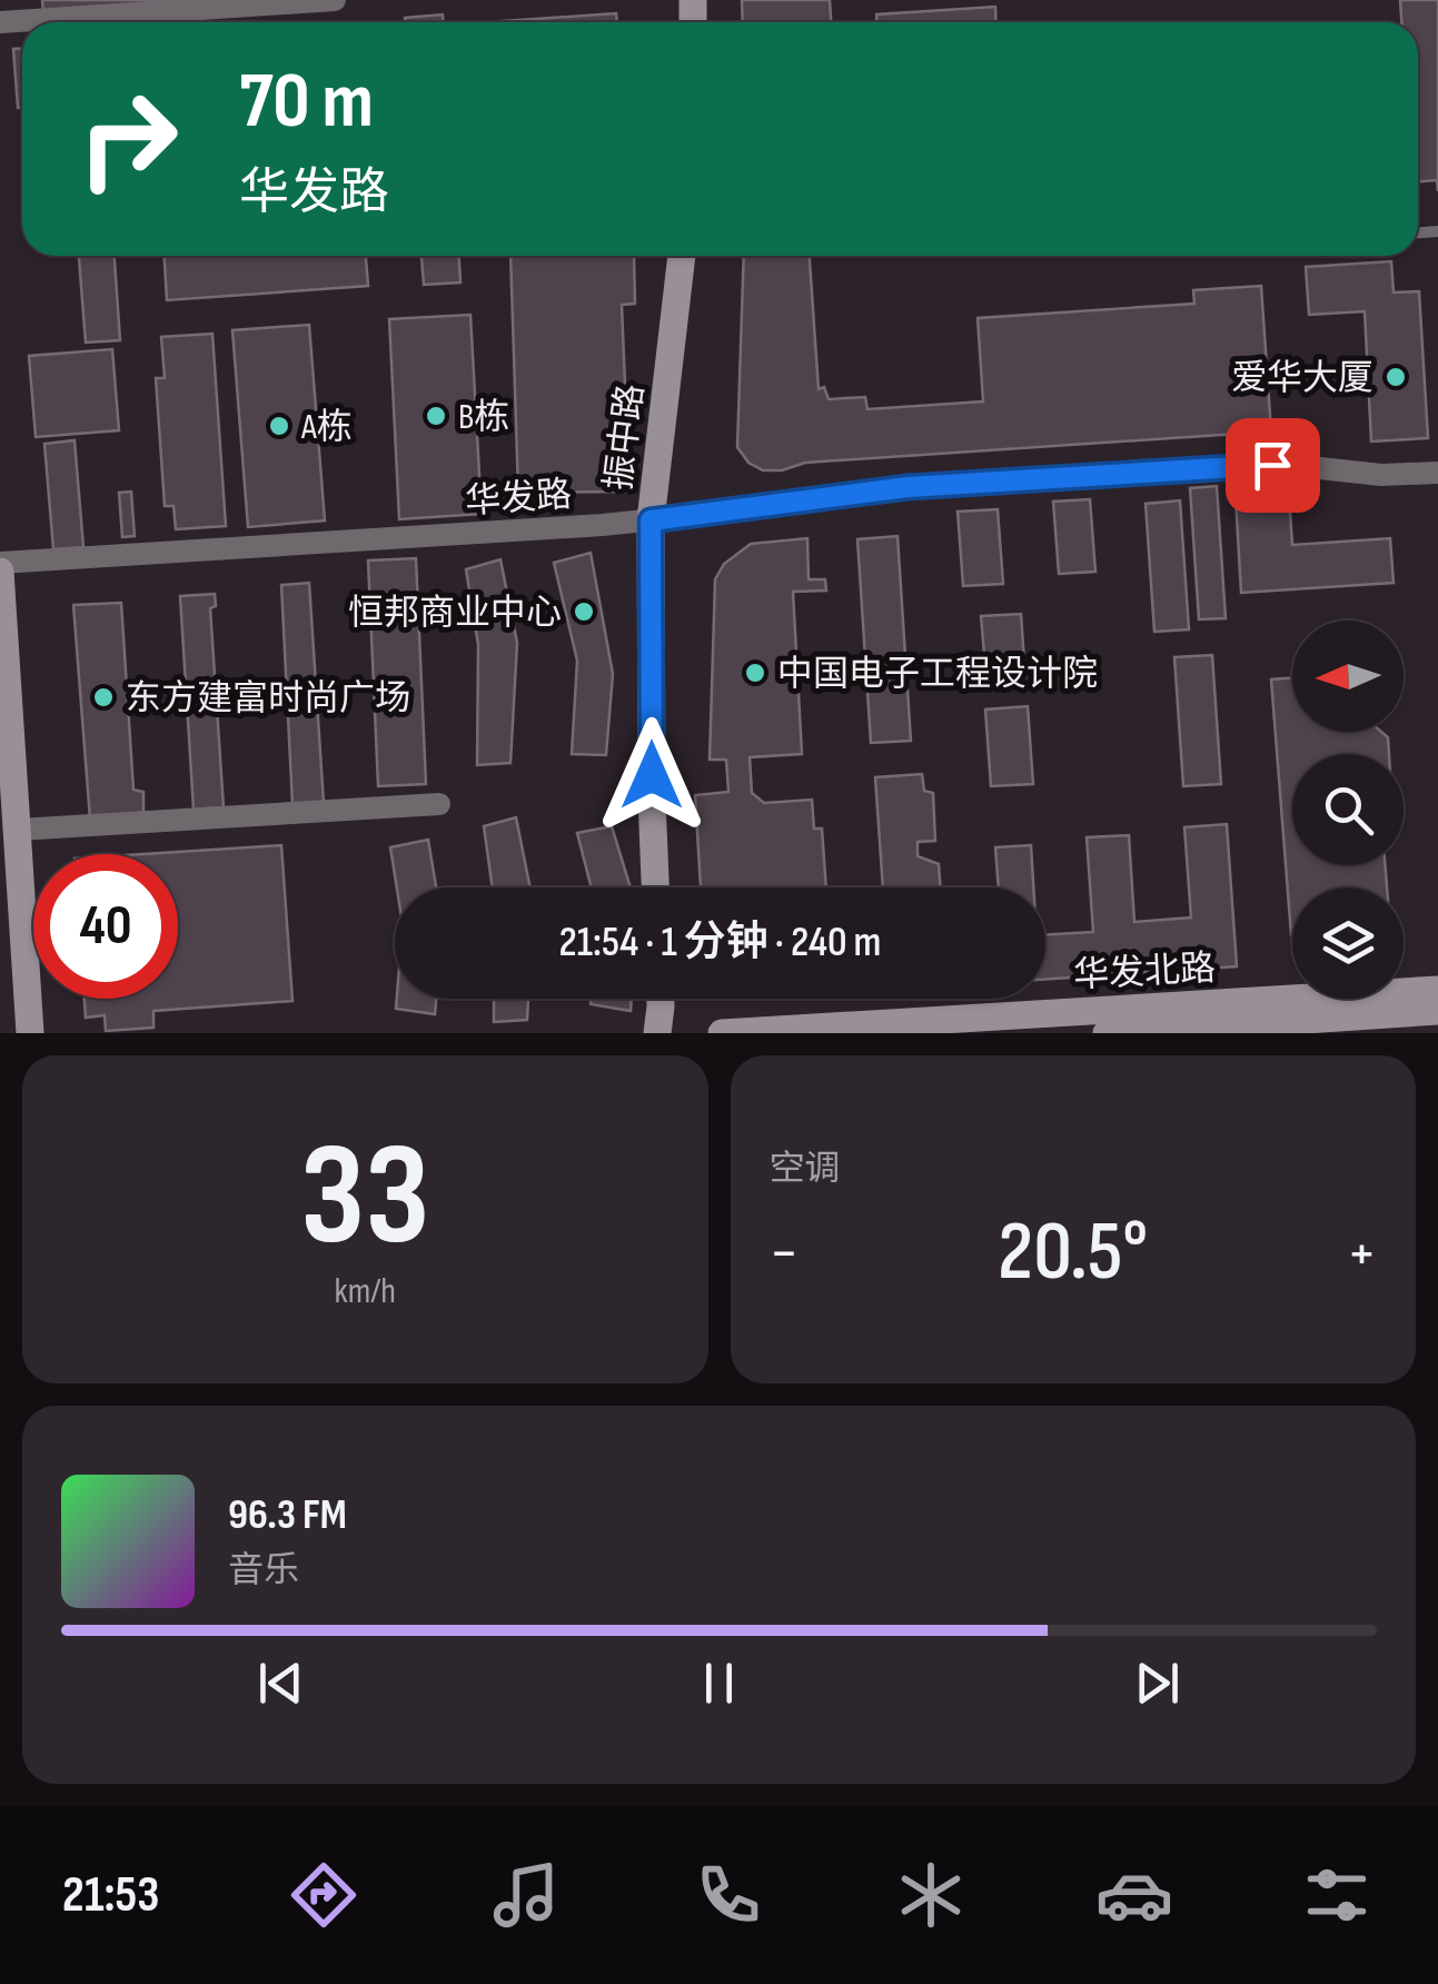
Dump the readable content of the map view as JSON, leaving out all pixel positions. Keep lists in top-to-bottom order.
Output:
{
  "streets": {
    "main road": ["振中路", "华发北路"],
    "street": ["华发路"]
  },
  "crossings": [
    ["振中路", "华发路"]
  ],
  "places": [
    "爱华大厦",
    "B栋",
    "A栋",
    "恒邦商业中心",
    "中国电子工程设计院",
    "东方建富时尚广场"
  ],
  "north": "left",
  "page": {
    "turn": ["70 m", "华发路"],
    "limit": "40",
    "trip": "21:54 · 1 分钟 · 240 m",
    "tile": [
      ["33", "km/h"],
      "空调"
    ],
    "heat": ["−", "20.5°", "+"],
    "song": ["96.3 FM", "音乐"],
    "tabs": "21:53"
  }
}
